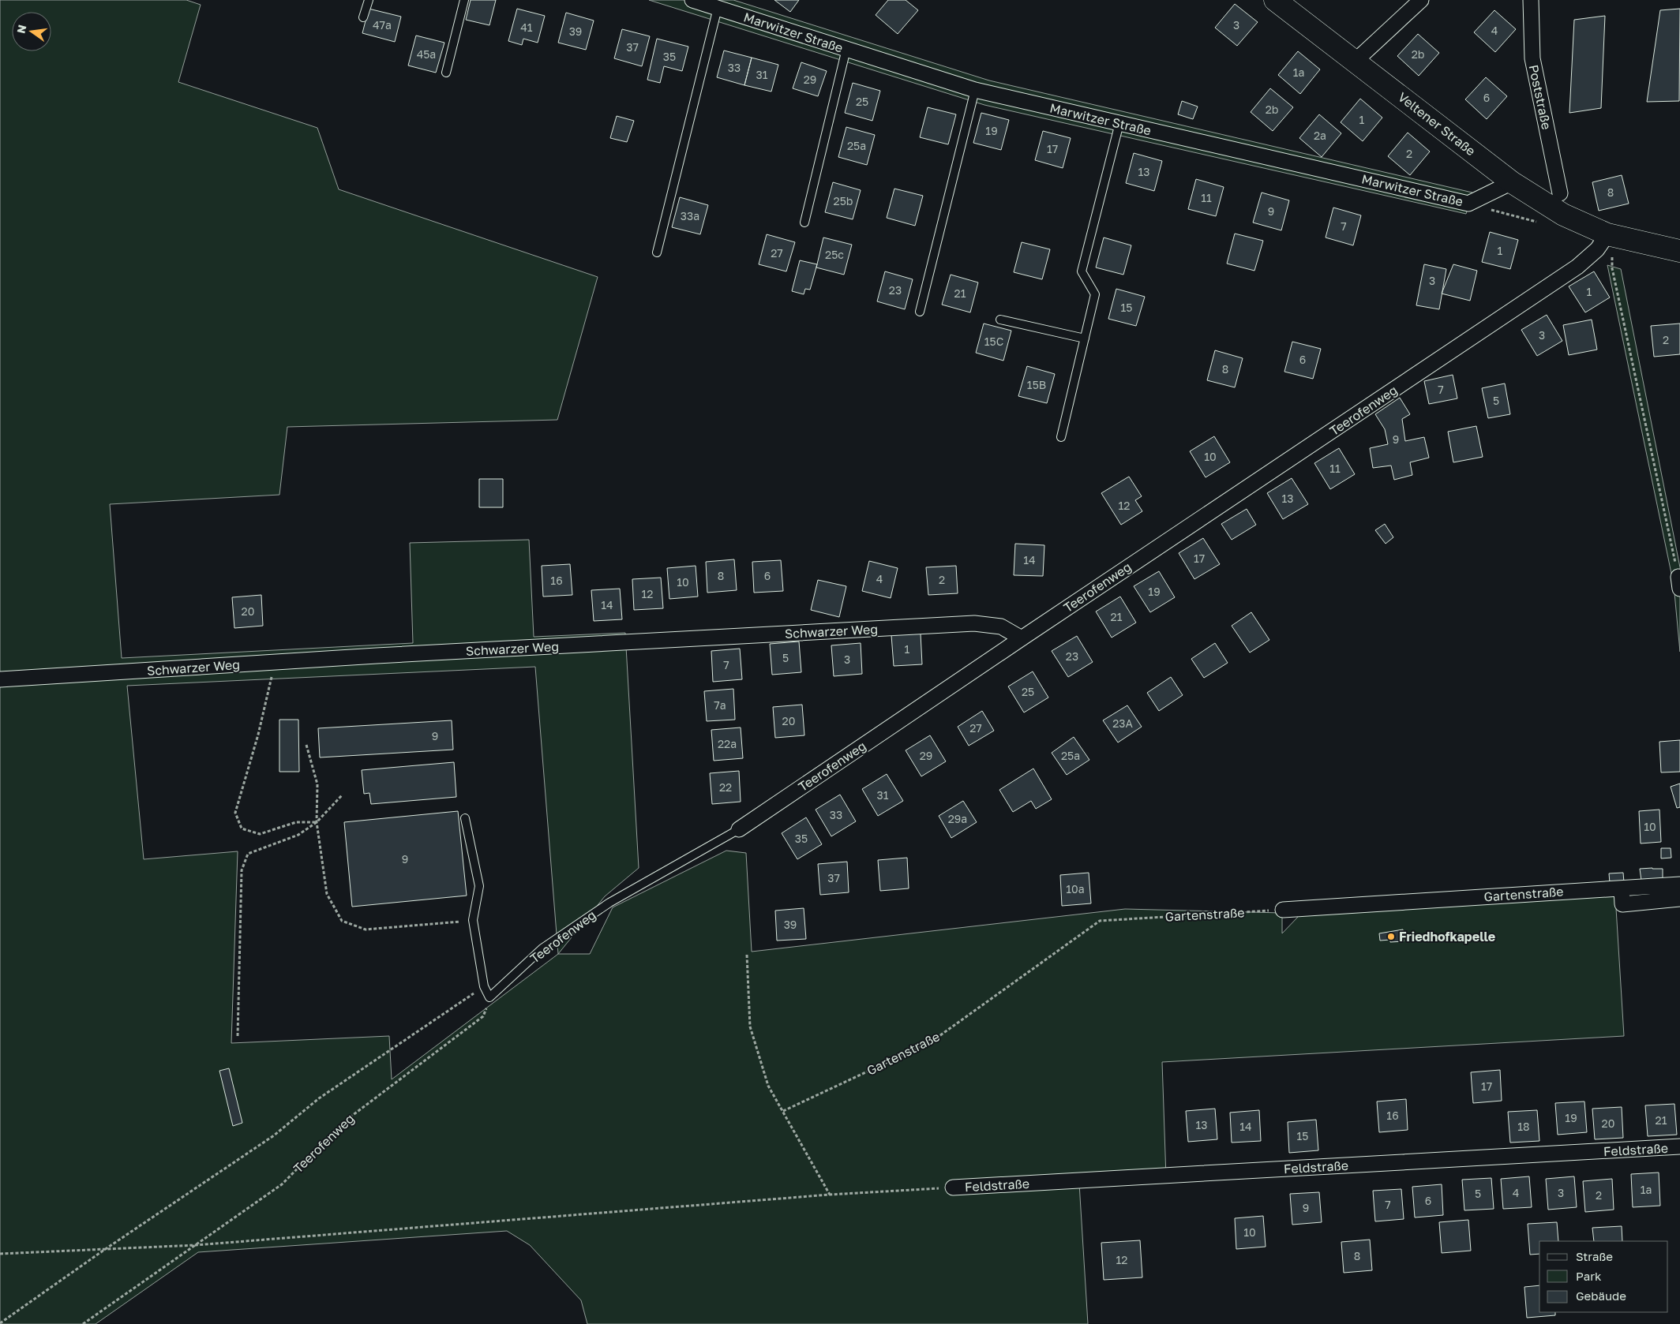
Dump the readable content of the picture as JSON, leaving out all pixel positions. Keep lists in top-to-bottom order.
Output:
{
  "streets": {
    "main road": ["Veltener Straße"],
    "street": [
      "Marwitzer Straße",
      "Poststraße",
      "Teerofenweg",
      "Schwarzer Weg",
      "Gartenstraße",
      "Feldstraße"
    ]
  },
  "crossings": [
    ["Marwitzer Straße", "Veltener Straße"],
    ["Veltener Straße", "Teerofenweg"],
    ["Teerofenweg", "Schwarzer Weg"]
  ],
  "places": ["Friedhofkapelle"],
  "house_numbers": [
    "47a",
    "3",
    "41",
    "4",
    "39",
    "37",
    "45a",
    "2b",
    "35",
    "33",
    "1a",
    "31",
    "29",
    "6",
    "25",
    "2b",
    "1",
    "19",
    "2a",
    "25a",
    "17",
    "2",
    "13",
    "8",
    "11",
    "25b",
    "9",
    "33a",
    "7",
    "1",
    "27",
    "25c",
    "3",
    "23",
    "1",
    "21",
    "15",
    "3",
    "2",
    "15C",
    "6",
    "8",
    "15B",
    "7",
    "5",
    "9",
    "10",
    "11",
    "13",
    "12",
    "17",
    "14",
    "8",
    "6",
    "4",
    "2",
    "16",
    "10",
    "19",
    "12",
    "14",
    "20",
    "21",
    "1",
    "23",
    "5",
    "3",
    "7",
    "25",
    "7a",
    "20",
    "23A",
    "27",
    "9",
    "22a",
    "29",
    "25a",
    "22",
    "31",
    "33",
    "29a",
    "10",
    "35",
    "9",
    "37",
    "10a",
    "39",
    "17",
    "16",
    "19",
    "21",
    "20",
    "13",
    "14",
    "18",
    "15",
    "1a",
    "4",
    "3",
    "5",
    "2",
    "6",
    "7",
    "9",
    "10",
    "8",
    "12"
  ],
  "legend": ["Straße", "Park", "Gebäude"],
  "north": "left"
}
